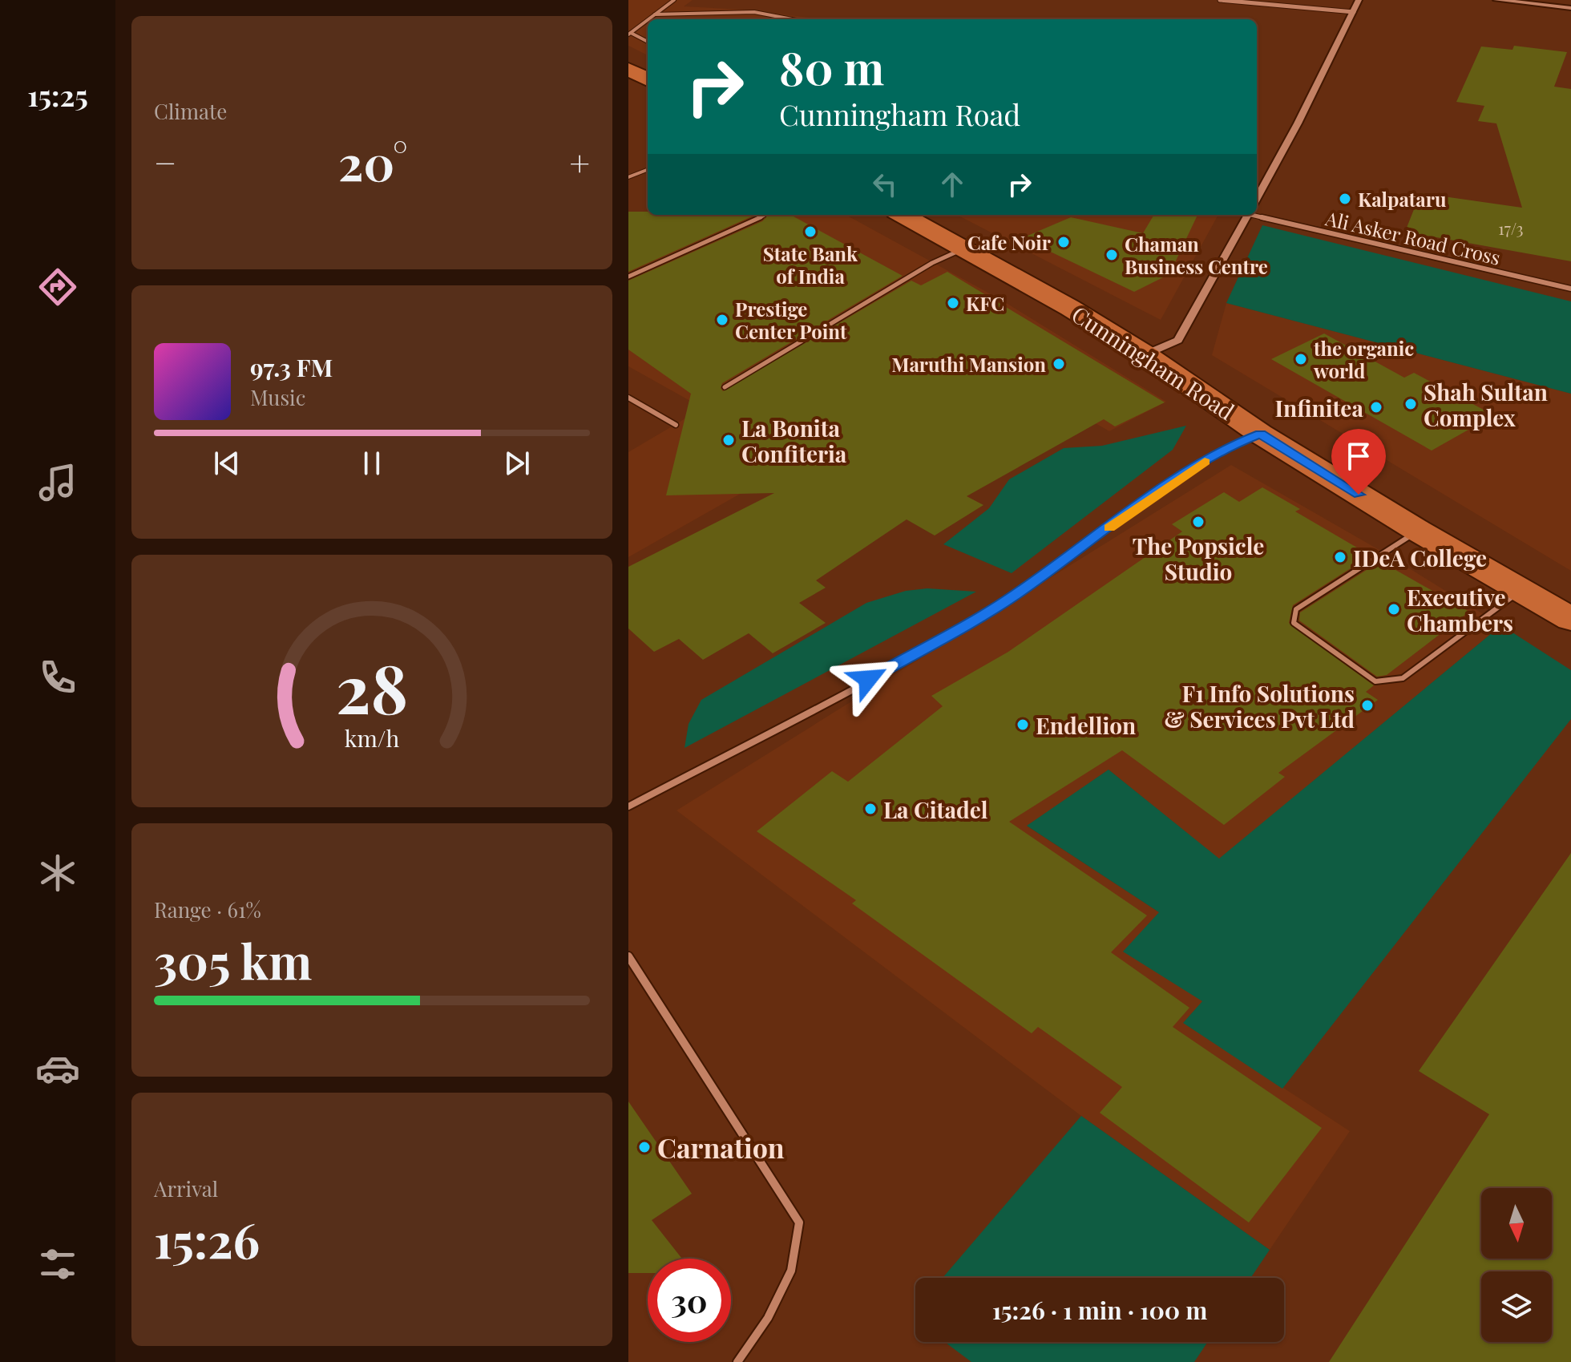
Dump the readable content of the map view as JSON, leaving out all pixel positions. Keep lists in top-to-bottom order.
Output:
{
  "streets": {
    "main road": ["Cunningham Road"],
    "street": ["Ali Asker Road Cross"]
  },
  "places": [
    "Kalpataru",
    "State Bank of India",
    "Cafe Noir",
    "Chaman Business Centre",
    "KFC",
    "Prestige Center Point",
    "the organic world",
    "Maruthi Mansion",
    "Shah Sultan Complex",
    "Infinitea",
    "La Bonita Confiteria",
    "The Popsicle Studio",
    "IDeA College",
    "Executive Chambers",
    "F1 Info Solutions & Services Pvt Ltd",
    "Endellion",
    "La Citadel",
    "Carnation"
  ],
  "house_numbers": ["17/3"],
  "north": "bottom",
  "page": {
    "tabs": "15:25",
    "tile": [
      "Climate",
      ["Range · 61%", "305 km"],
      ["Arrival", "15:26"]
    ],
    "turn": ["80 m", "Cunningham Road"],
    "heat": ["−", "20°", "+"],
    "song": ["97.3 FM", "Music"],
    "limit": "30",
    "trip": "15:26 · 1 min · 100 m",
    "gauge": ["28", "km/h"]
  }
}
